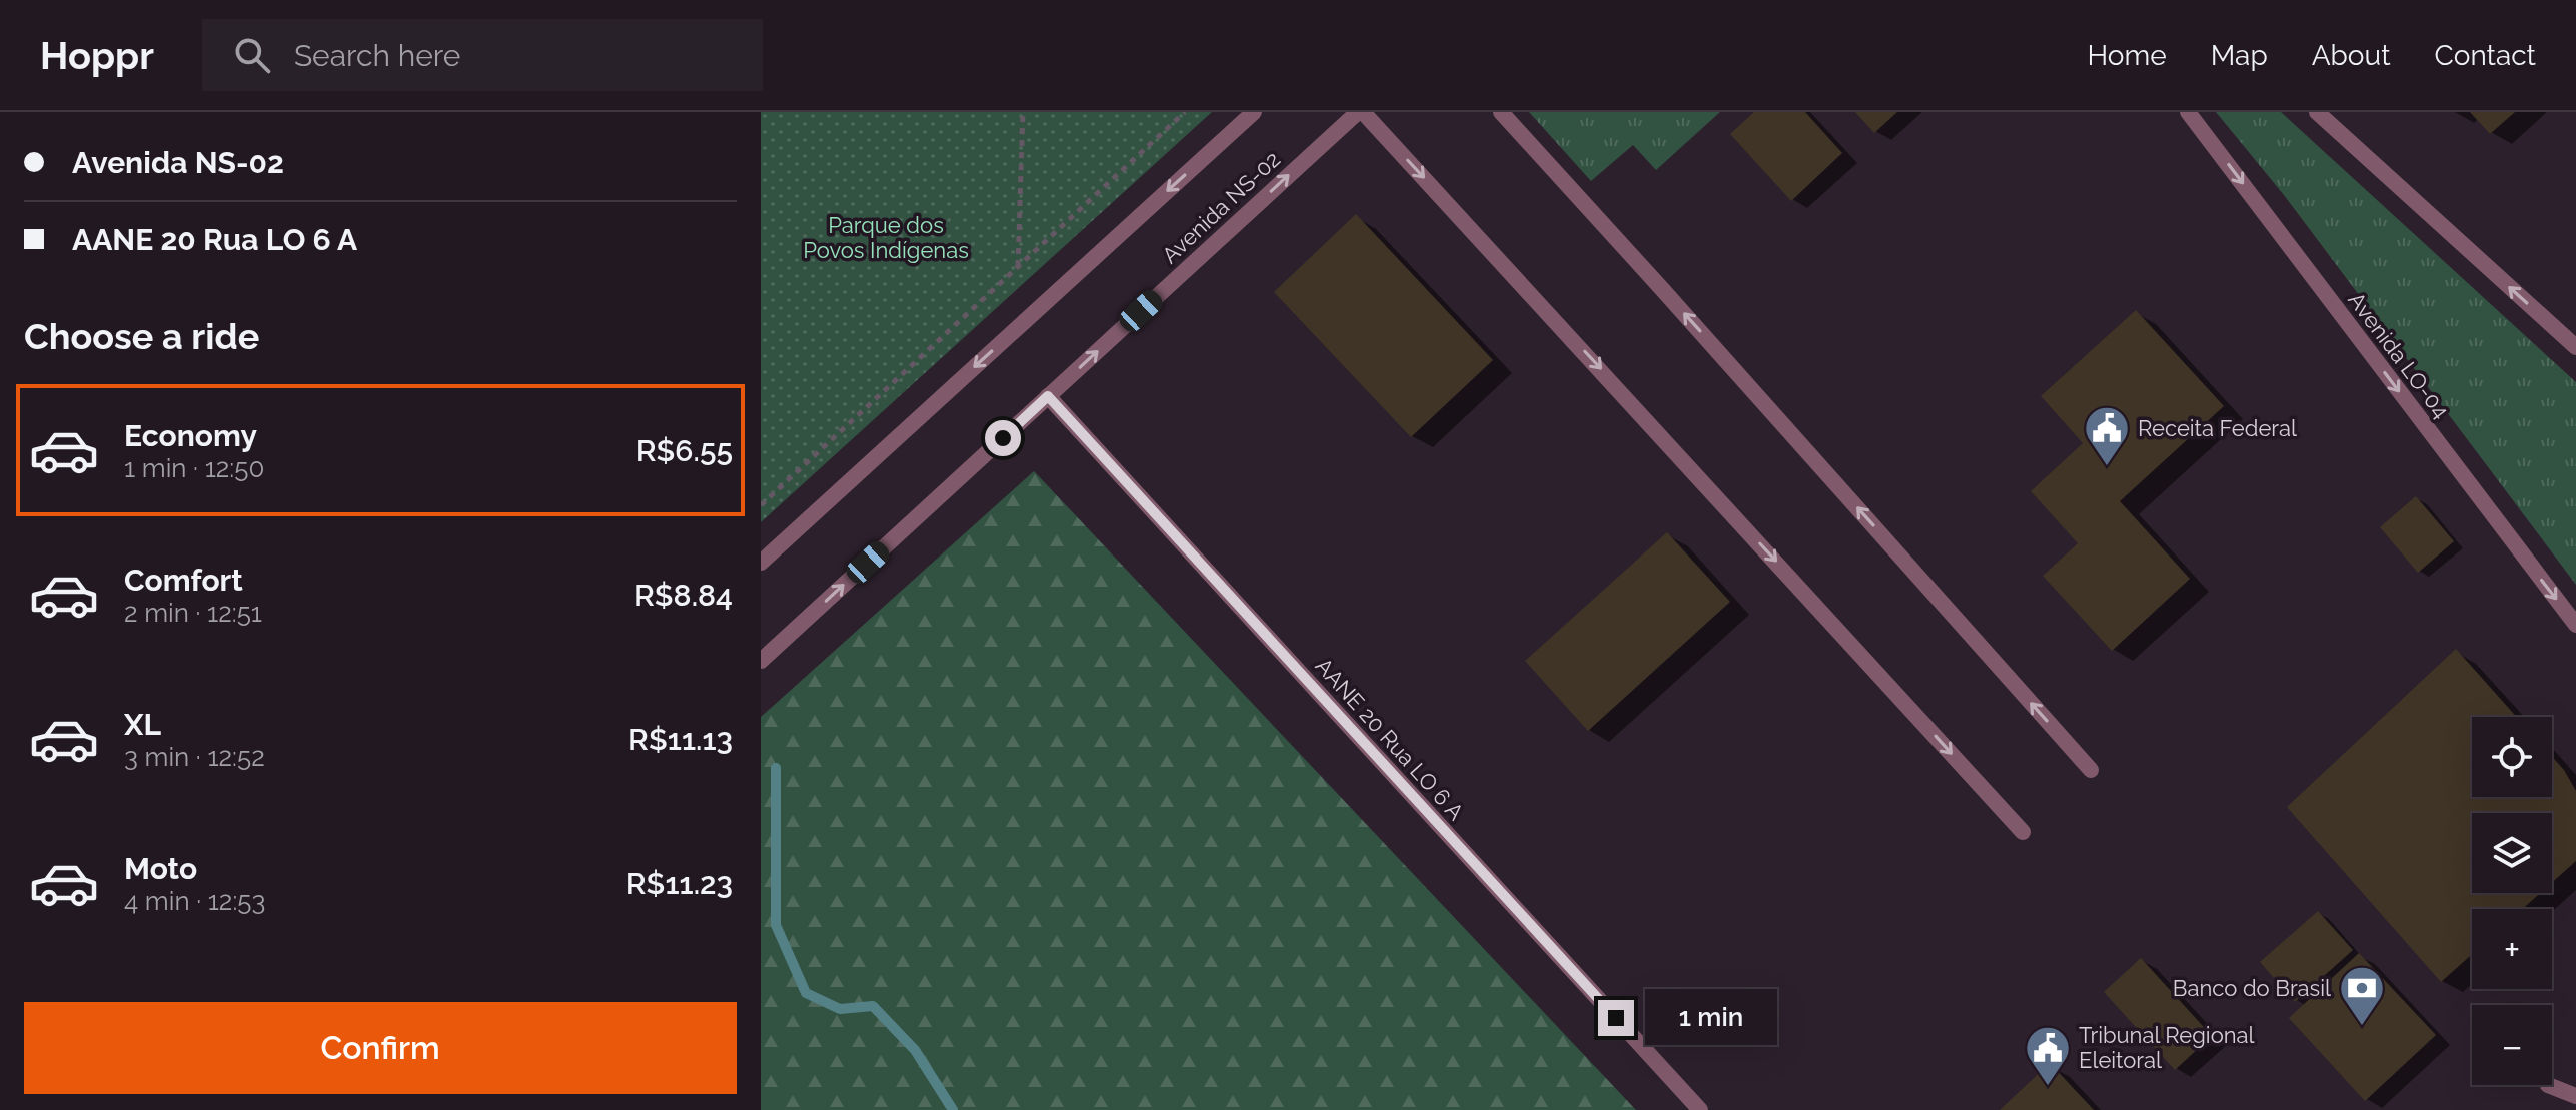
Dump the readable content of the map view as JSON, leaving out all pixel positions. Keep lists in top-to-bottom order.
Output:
{
  "streets": {
    "street": ["Avenida NS-02", "Avenida LO-04", "AANE 20 Rua LO 6 A"]
  },
  "crossings": [
    ["Avenida NS-02", "AANE 20 Rua LO 6 A"]
  ],
  "parks": ["Parque dos Povos Indígenas"],
  "places": {
    "public building": ["Receita Federal", "Tribunal Regional Eleitoral"],
    "bank": ["Banco do Brasil"]
  },
  "page": {
    "header": "Hoppr",
    "search": "Search here",
    "nav": [
      "Home",
      "Map",
      "About",
      "Contact"
    ],
    "banner": ["Avenida NS-02", "AANE 20 Rua LO 6 A"],
    "heading": "Choose a ride",
    "list": [
      {
        "name": "Economy",
        "note": "1 min · 12:50",
        "value": "R$6.55"
      },
      {
        "name": "Comfort",
        "note": "2 min · 12:51",
        "value": "R$8.84"
      },
      {
        "name": "XL",
        "note": "3 min · 12:52",
        "value": "R$11.13"
      },
      {
        "name": "Moto",
        "note": "4 min · 12:53",
        "value": "R$11.23"
      }
    ],
    "map_buttons": ["+", "−"],
    "buttons": "Confirm",
    "bubble": "1 min"
  }
}
